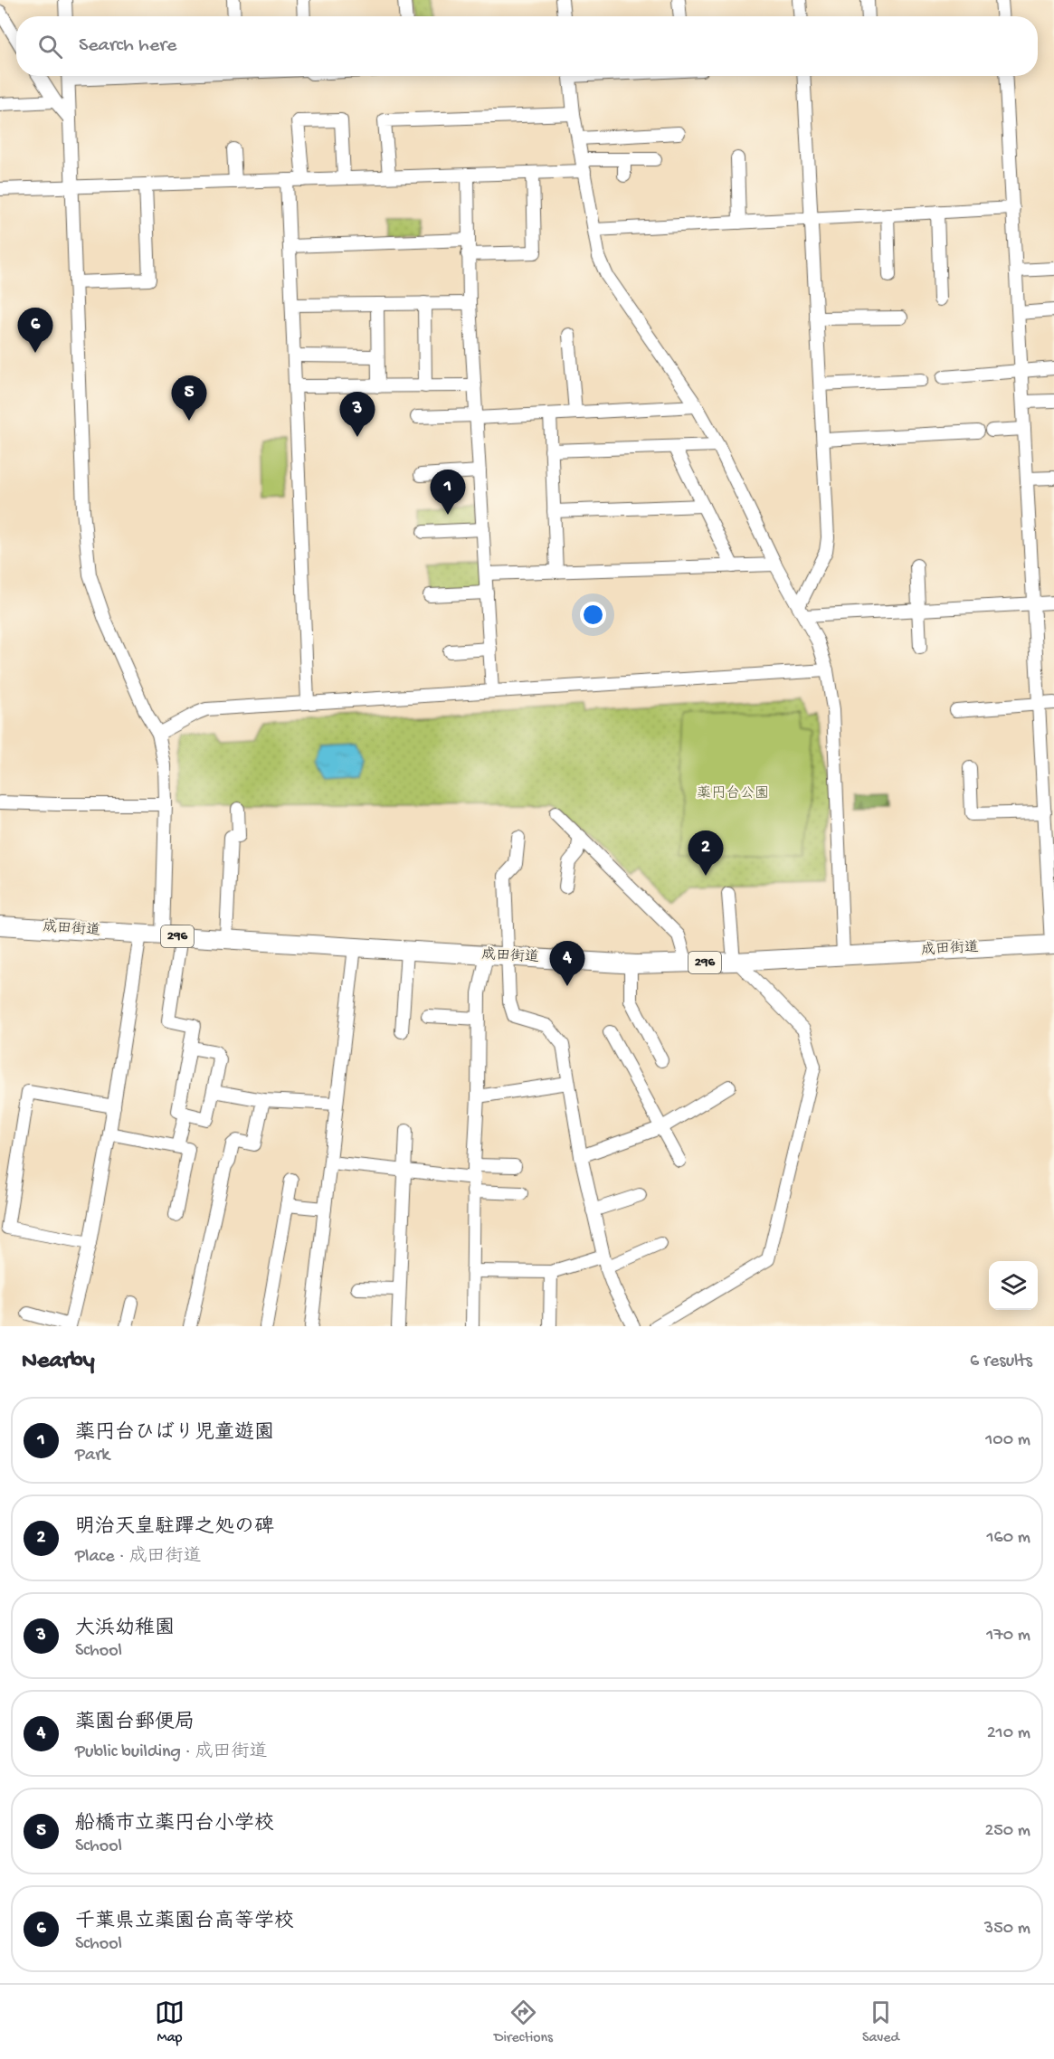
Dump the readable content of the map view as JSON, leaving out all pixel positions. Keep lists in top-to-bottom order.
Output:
{
  "streets": {
    "highway": ["成田街道", "296"]
  },
  "parks": ["薬円台公園"],
  "page": {
    "search": "Search here",
    "pins": [
      "6",
      "5",
      "3",
      "1",
      "2",
      "4"
    ],
    "heading": ["Nearby", "6 results"],
    "list": [
      {
        "mark": "1",
        "name": "薬円台ひばり児童遊園",
        "note": "Park",
        "value": "100 m"
      },
      {
        "mark": "2",
        "name": "明治天皇駐蹕之処の碑",
        "note": "Place · 成田街道",
        "value": "160 m"
      },
      {
        "mark": "3",
        "name": "大浜幼稚園",
        "note": "School",
        "value": "170 m"
      },
      {
        "mark": "4",
        "name": "薬園台郵便局",
        "note": "Public building · 成田街道",
        "value": "210 m"
      },
      {
        "mark": "5",
        "name": "船橋市立薬円台小学校",
        "note": "School",
        "value": "250 m"
      },
      {
        "mark": "6",
        "name": "千葉県立薬園台高等学校",
        "note": "School",
        "value": "350 m"
      }
    ],
    "nav": ["Map", "Directions", "Saved"]
  }
}
